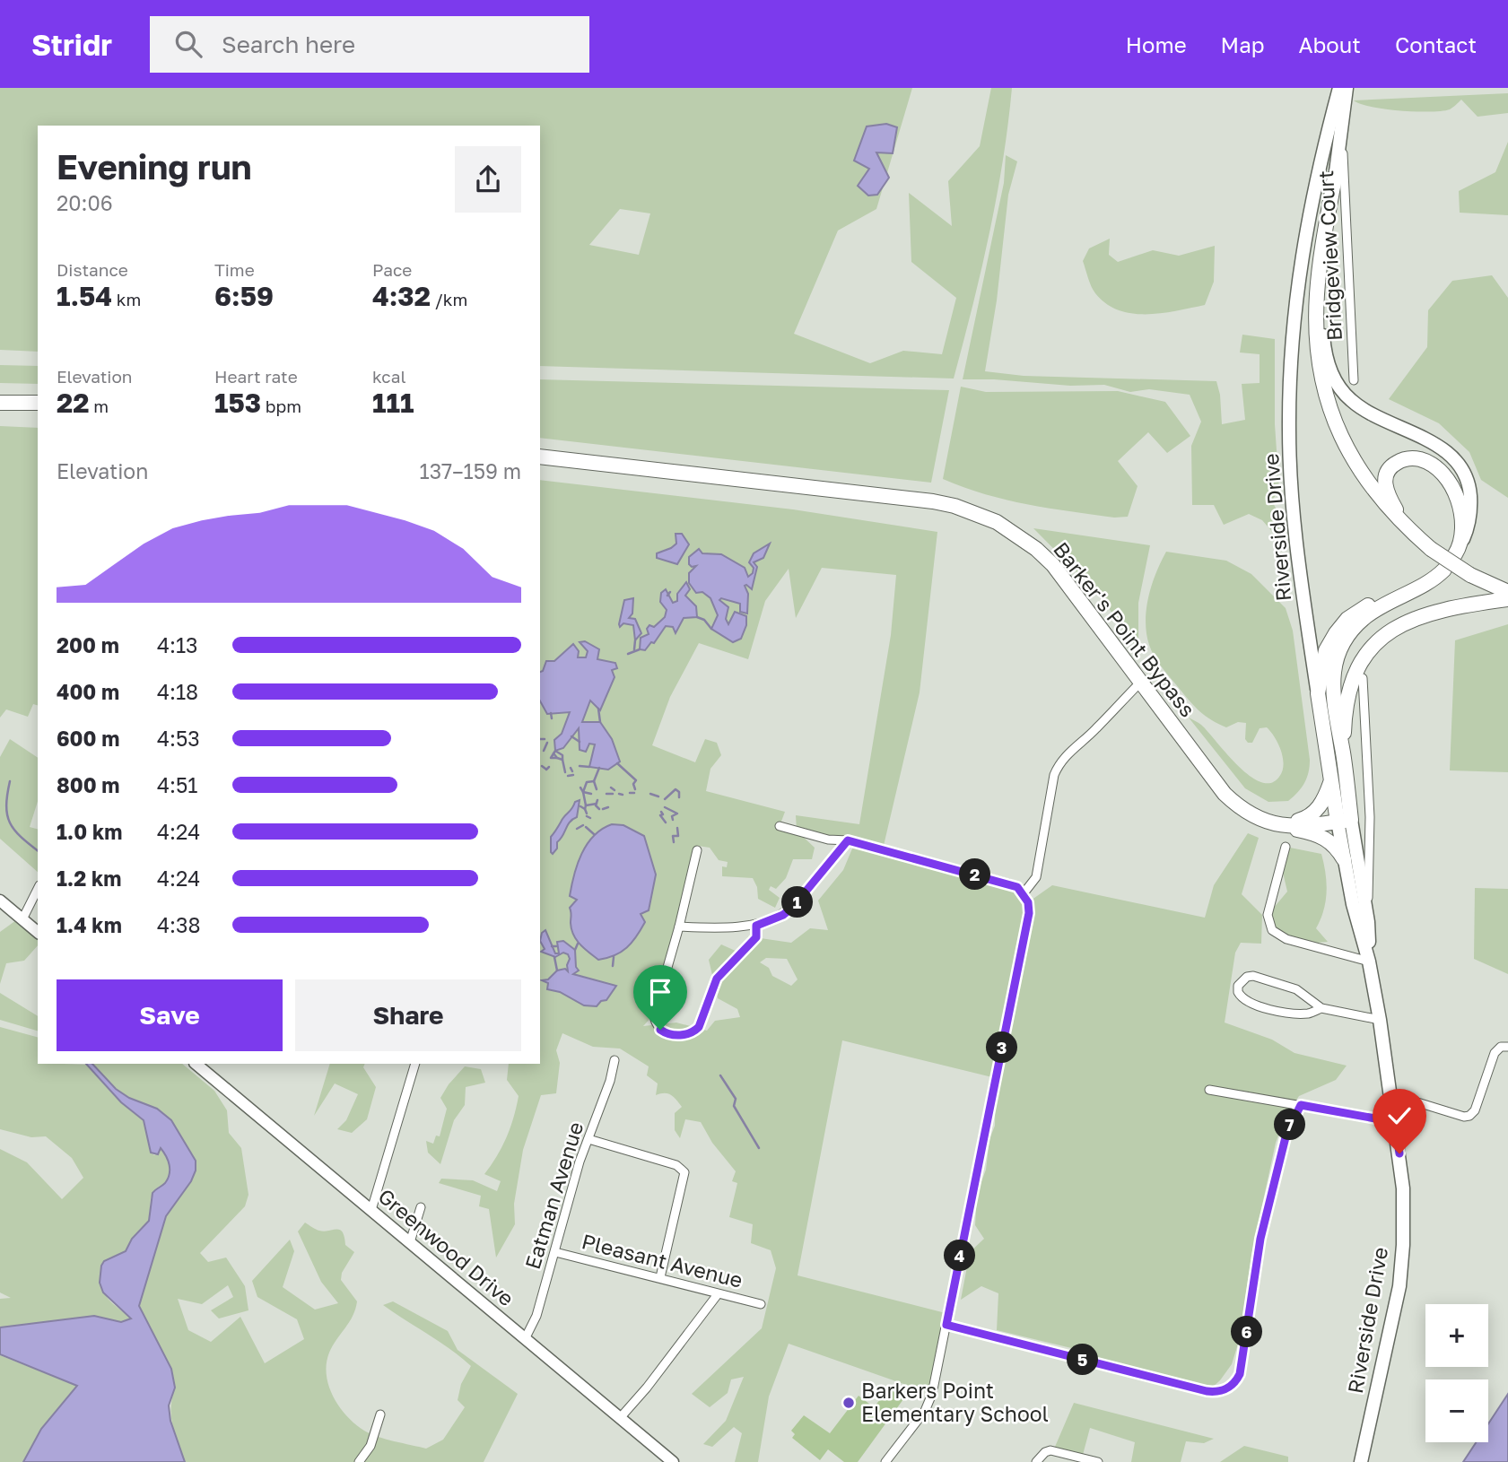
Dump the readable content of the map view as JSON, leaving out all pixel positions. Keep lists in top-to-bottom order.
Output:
{
  "streets": {
    "highway": ["Riverside Drive", "Barker's Point Bypass"],
    "main road": ["Greenwood Drive"],
    "street": ["Bridgeview Court", "Eatman Avenue", "Pleasant Avenue"]
  },
  "crossings": [
    ["Riverside Drive", "Barker's Point Bypass"],
    ["Eatman Avenue", "Greenwood Drive"],
    ["Eatman Avenue", "Pleasant Avenue"]
  ],
  "places": ["Barkers Point Elementary School"],
  "page": {
    "header": "Stridr",
    "search": "Search here",
    "nav": [
      "Home",
      "Map",
      "About",
      "Contact"
    ],
    "heading": ["Evening run", "20:06"],
    "stats": [
      ["Distance", "1.54 km"],
      ["Time", "6:59"],
      ["Pace", "4:32 /km"],
      ["Elevation", "22 m"],
      ["Heart rate", "153 bpm"],
      ["kcal", "111"]
    ],
    "chart": ["Elevation", "137–159 m"],
    "list": [
      {
        "name": "200 m",
        "note": "4:13"
      },
      {
        "name": "400 m",
        "note": "4:18"
      },
      {
        "name": "600 m",
        "note": "4:53"
      },
      {
        "name": "800 m",
        "note": "4:51"
      },
      {
        "name": "1.0 km",
        "note": "4:24"
      },
      {
        "name": "1.2 km",
        "note": "4:24"
      },
      {
        "name": "1.4 km",
        "note": "4:38"
      }
    ],
    "pins": [
      "2",
      "1",
      "3",
      "7",
      "4",
      "6",
      "5"
    ],
    "buttons": ["Save", "Share"],
    "map_buttons": ["+", "−"]
  }
}
